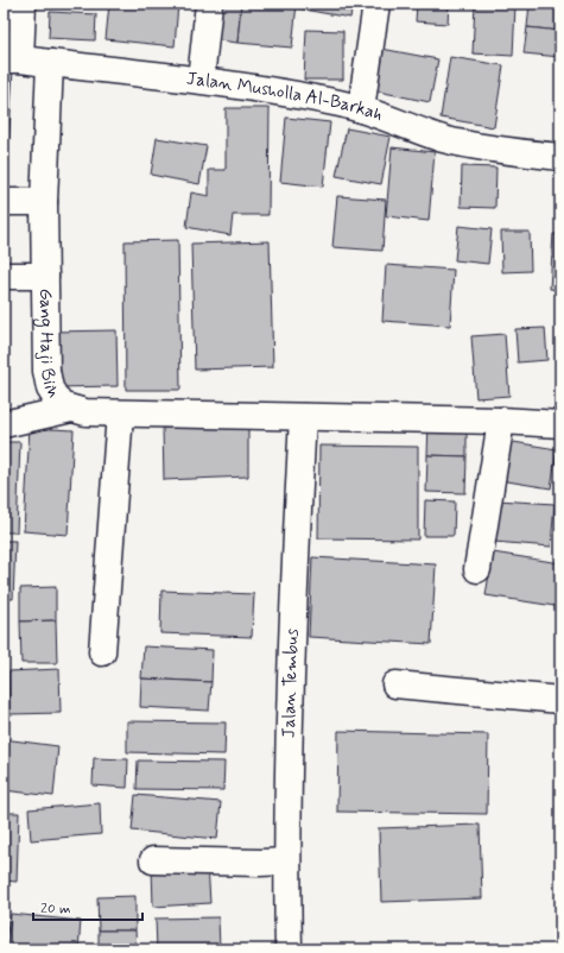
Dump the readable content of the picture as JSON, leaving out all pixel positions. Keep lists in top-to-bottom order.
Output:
{
  "streets": {
    "street": ["Jalan Musholla Al-Barkah", "Gang Haji Biih", "Jalan Tembus"]
  },
  "crossings": [
    ["Jalan Musholla Al-Barkah", "Gang Haji Biih"],
    ["Gang Haji Biih", "Jalan Tembus"]
  ],
  "scale_bar": "20 m"
}
